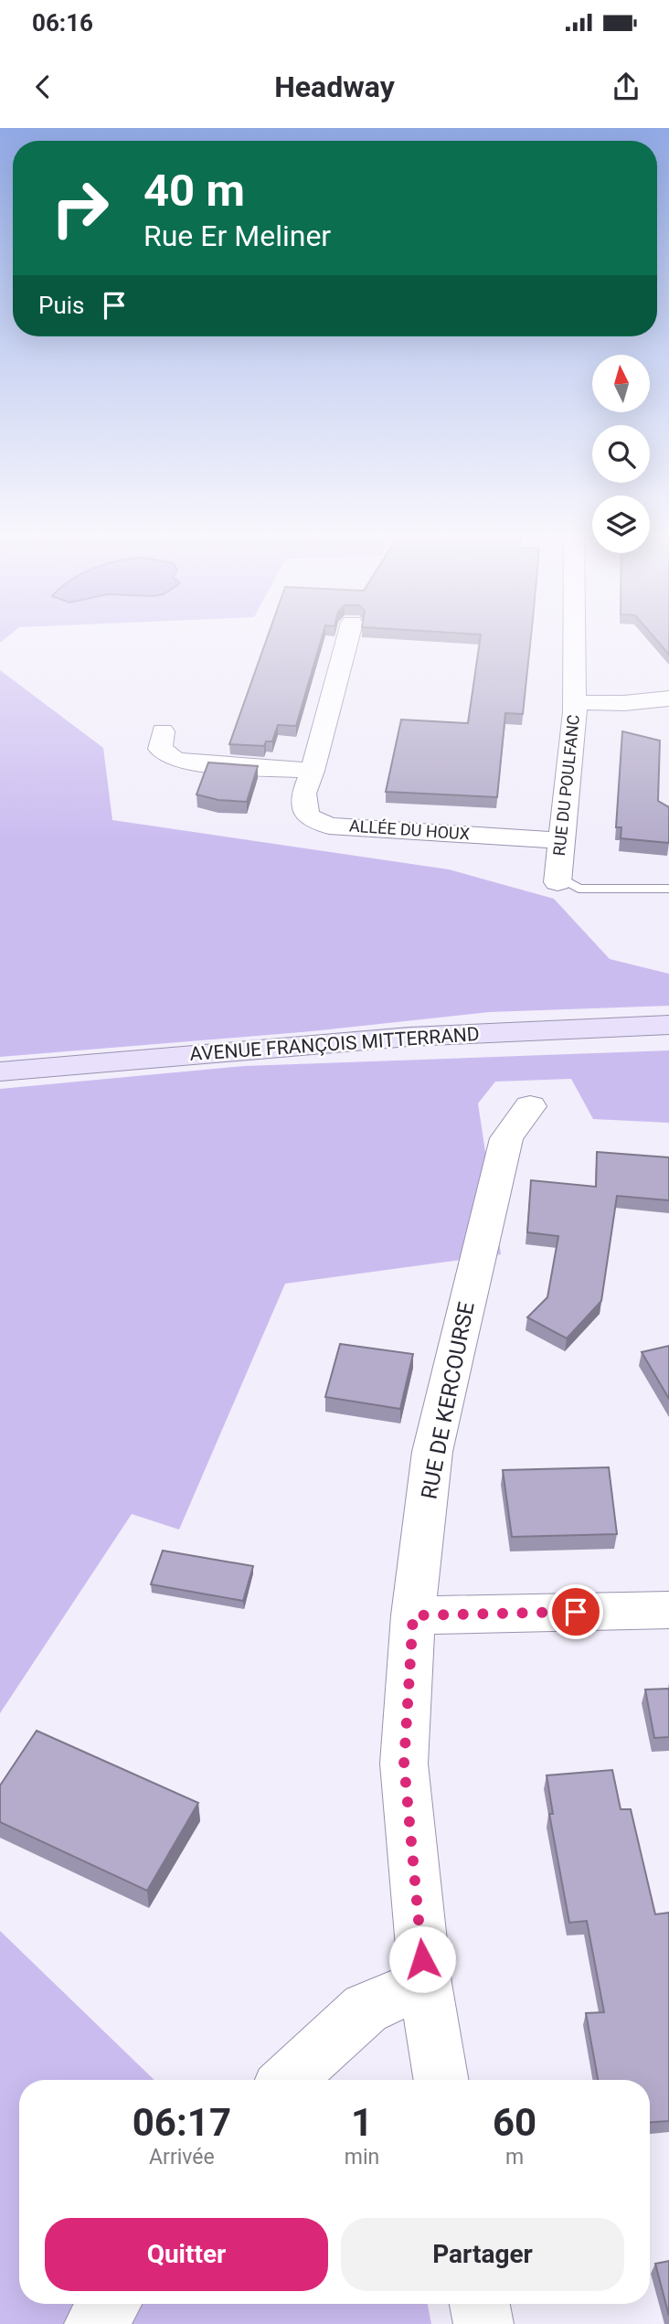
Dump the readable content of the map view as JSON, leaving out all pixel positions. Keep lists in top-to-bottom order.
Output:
{
  "streets": {
    "main road": ["AVENUE FRANÇOIS MITTERRAND"],
    "street": ["RUE DU POULFANC", "ALLÉE DU HOUX", "RUE DE KERCOURSE"]
  },
  "crossings": [
    ["RUE DU POULFANC", "ALLÉE DU HOUX"]
  ],
  "north": "top",
  "page": {
    "status": "06:16",
    "header": "Headway",
    "turn": ["40 m", "Rue Er Meliner"],
    "then": "Puis",
    "eta": [
      "06:17",
      "Arrivée",
      "1",
      "min",
      "60",
      "m"
    ],
    "buttons": ["Quitter", "Partager"]
  }
}
